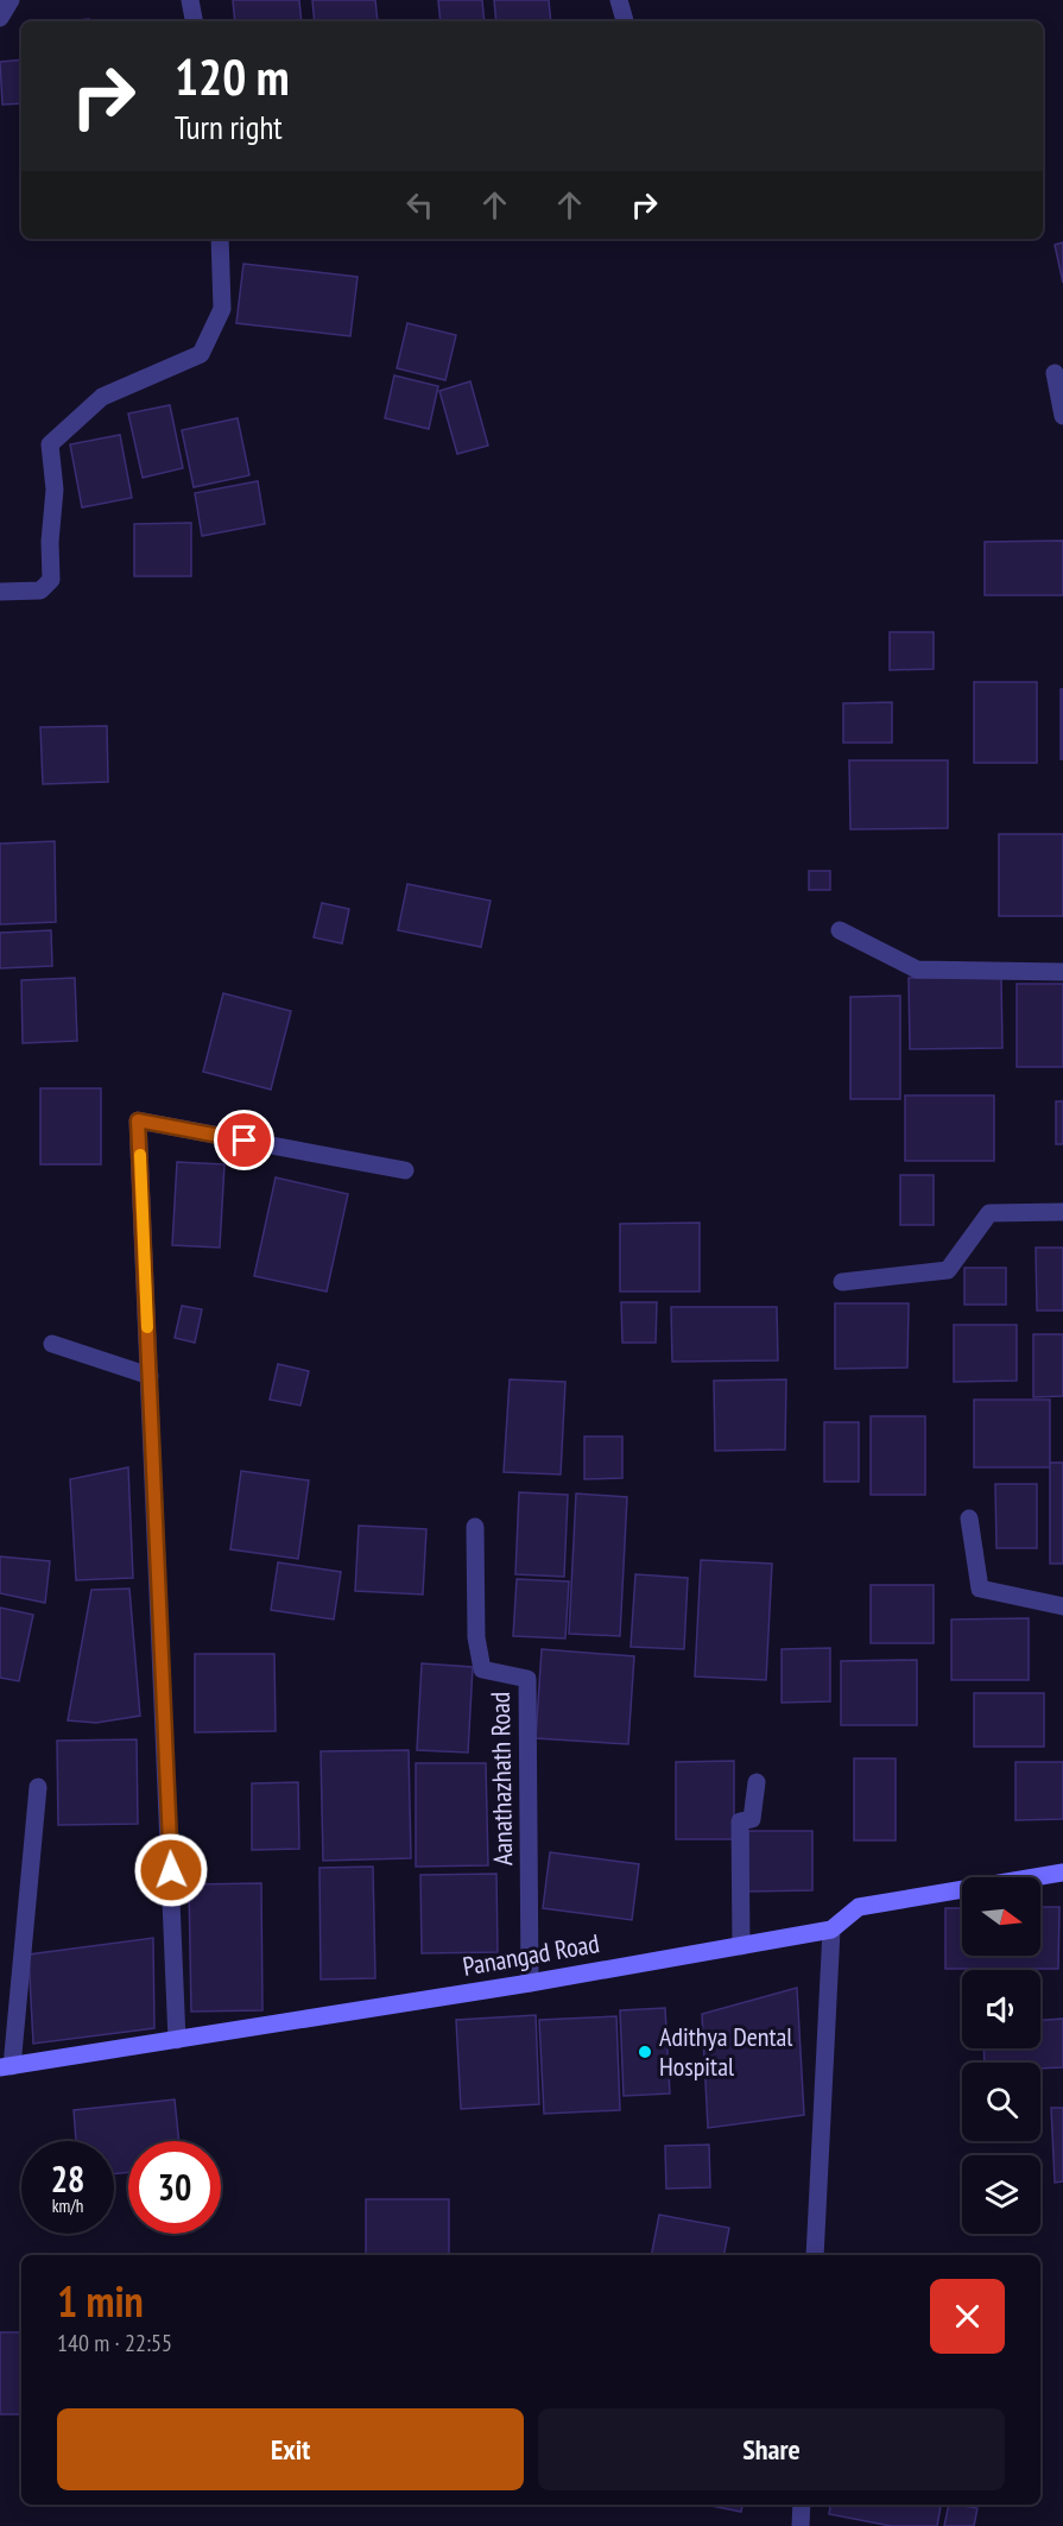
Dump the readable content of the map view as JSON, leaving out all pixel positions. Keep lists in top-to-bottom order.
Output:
{
  "streets": {
    "main road": ["Panangad Road"],
    "street": ["Aanathazhath Road"]
  },
  "crossings": [
    ["Aanathazhath Road", "Panangad Road"]
  ],
  "places": ["Adithya Dental Hospital"],
  "north": "right",
  "page": {
    "turn": ["120 m", "Turn right"],
    "speed": "28 km/h",
    "limit": "30",
    "heading": ["1 min", "140 m · 22:55"],
    "buttons": ["Exit", "Share"]
  }
}
